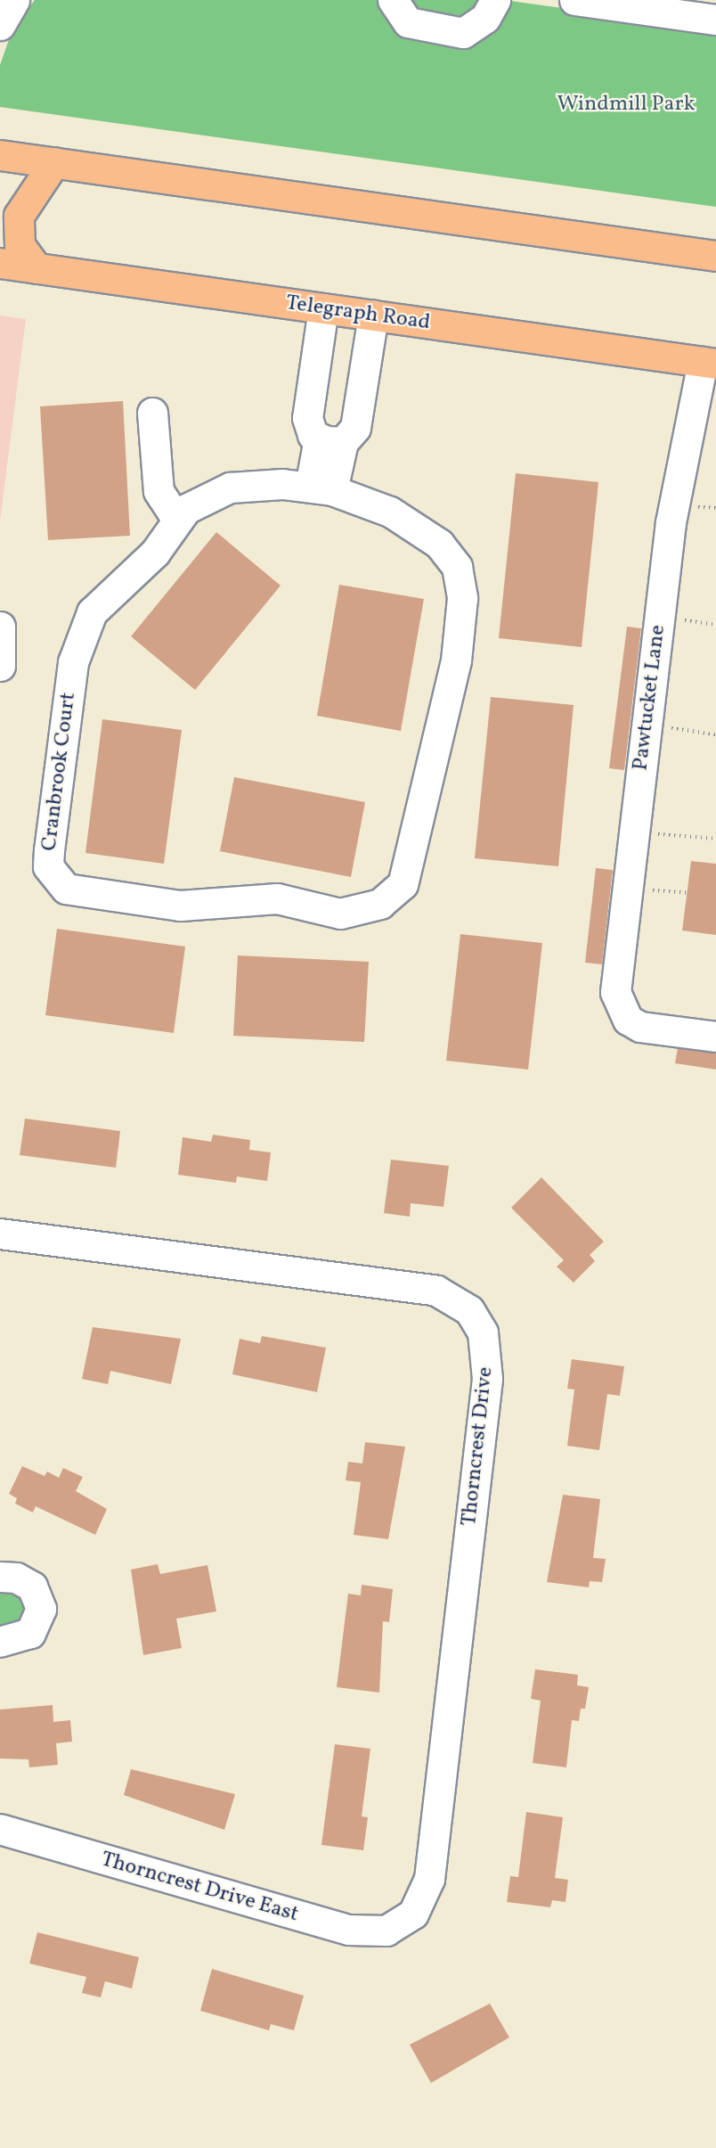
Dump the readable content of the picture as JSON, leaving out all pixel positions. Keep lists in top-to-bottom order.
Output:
{
  "streets": {
    "highway": ["Telegraph Road"],
    "street": [
      "Pawtucket Lane",
      "Cranbrook Court",
      "Thorncrest Drive",
      "Thorncrest Drive East"
    ]
  },
  "crossings": [
    ["Telegraph Road", "Pawtucket Lane"],
    ["Thorncrest Drive", "Thorncrest Drive East"]
  ],
  "parks": ["Windmill Park"]
}
